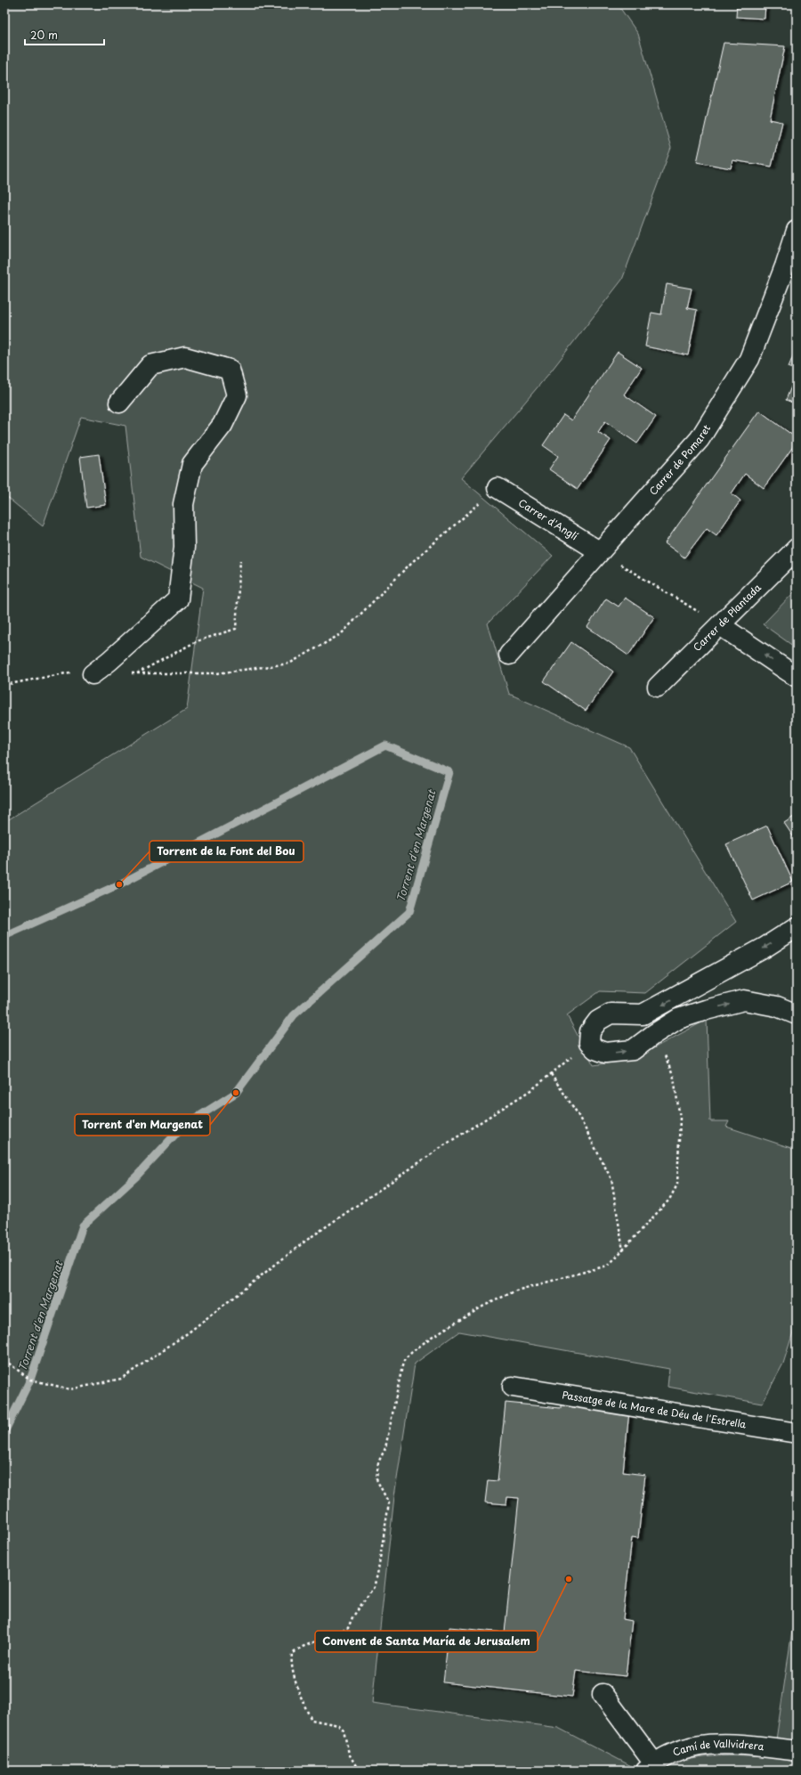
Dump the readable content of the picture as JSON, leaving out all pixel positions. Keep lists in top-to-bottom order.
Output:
{
  "streets": {
    "street": [
      "Carrer de Pomaret",
      "Carrer d'Anglí",
      "Carrer de Plantada",
      "Passatge de la Mare de Déu de l'Estrella",
      "Camí de Vallvidrera"
    ]
  },
  "crossings": [
    ["Carrer de Pomaret", "Carrer d'Anglí"]
  ],
  "water": ["Torrent d'en Margenat"],
  "places": ["Torrent de la Font del Bou", "Torrent d'en Margenat", "Convent de Santa María de Jerusalem"],
  "scale_bar": "20 m"
}
